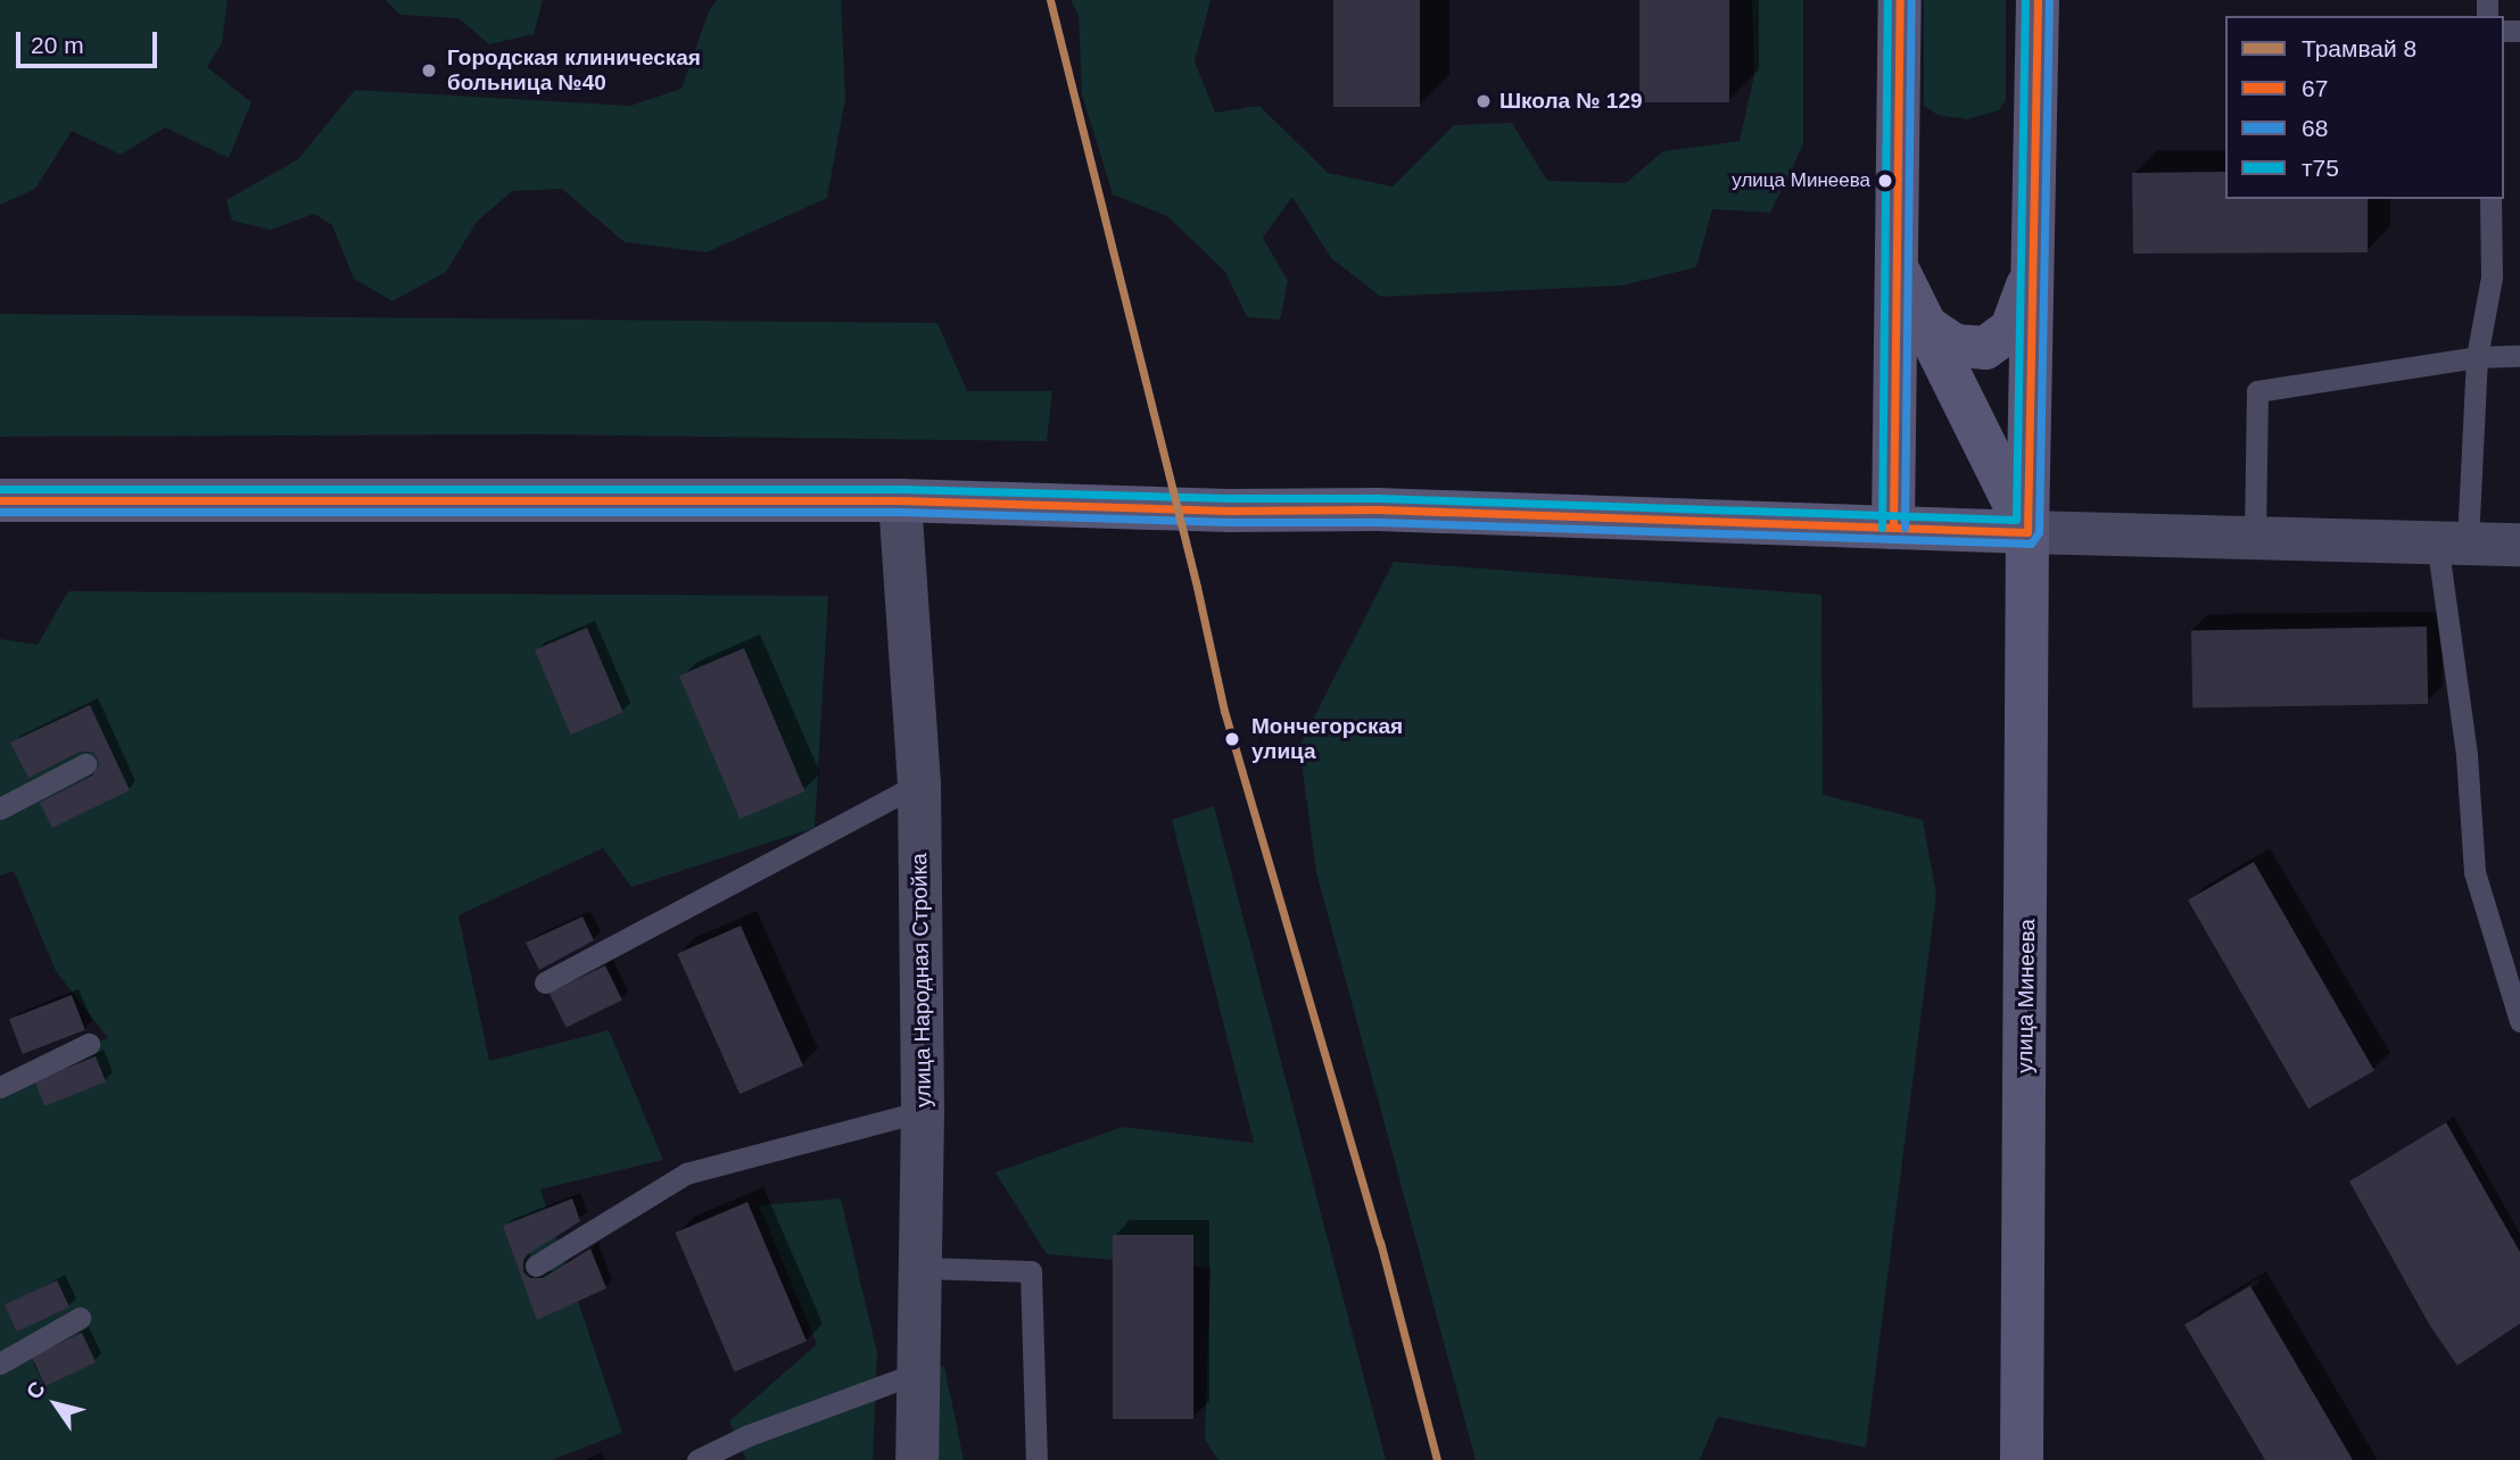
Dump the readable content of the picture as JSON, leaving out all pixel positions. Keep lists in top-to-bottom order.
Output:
{
  "streets": {
    "main road": ["улица Минеева"],
    "street": ["улица Народная Стройка"]
  },
  "places": [
    "Городская клиническая больница №40",
    "Школа № 129",
    "улица Минеева",
    "Мончегорская улица"
  ],
  "lines": [
    "tram line 8",
    "transit line 67",
    "transit line 68",
    "transit line т75"
  ],
  "legend": [
    "Трамвай 8",
    "67",
    "68",
    "т75"
  ],
  "scale_bar": "20 m",
  "north": "top left"
}
